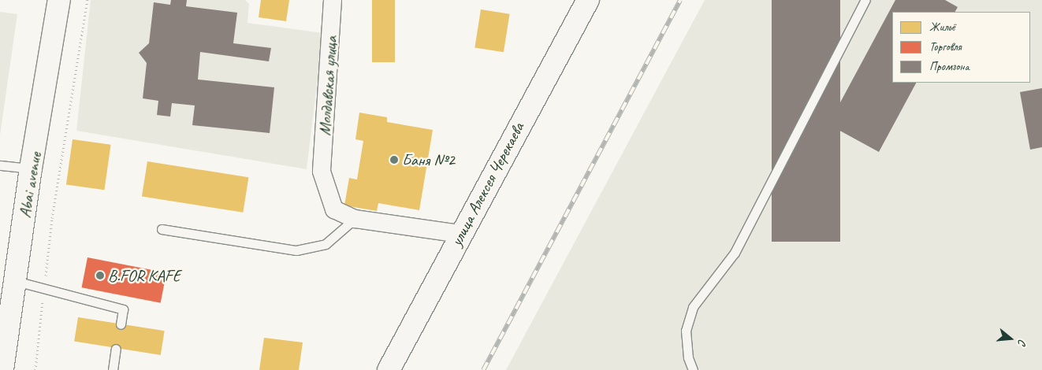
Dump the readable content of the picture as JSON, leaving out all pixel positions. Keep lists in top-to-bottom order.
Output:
{
  "streets": {
    "street": ["Молдавская улица", "улица Алексея Черекаева", "Abai avenue"]
  },
  "places": ["Баня №2", "B.FOR KAFE"],
  "legend": ["Жильё", "Торговля", "Промзона"],
  "north": "right"
}
